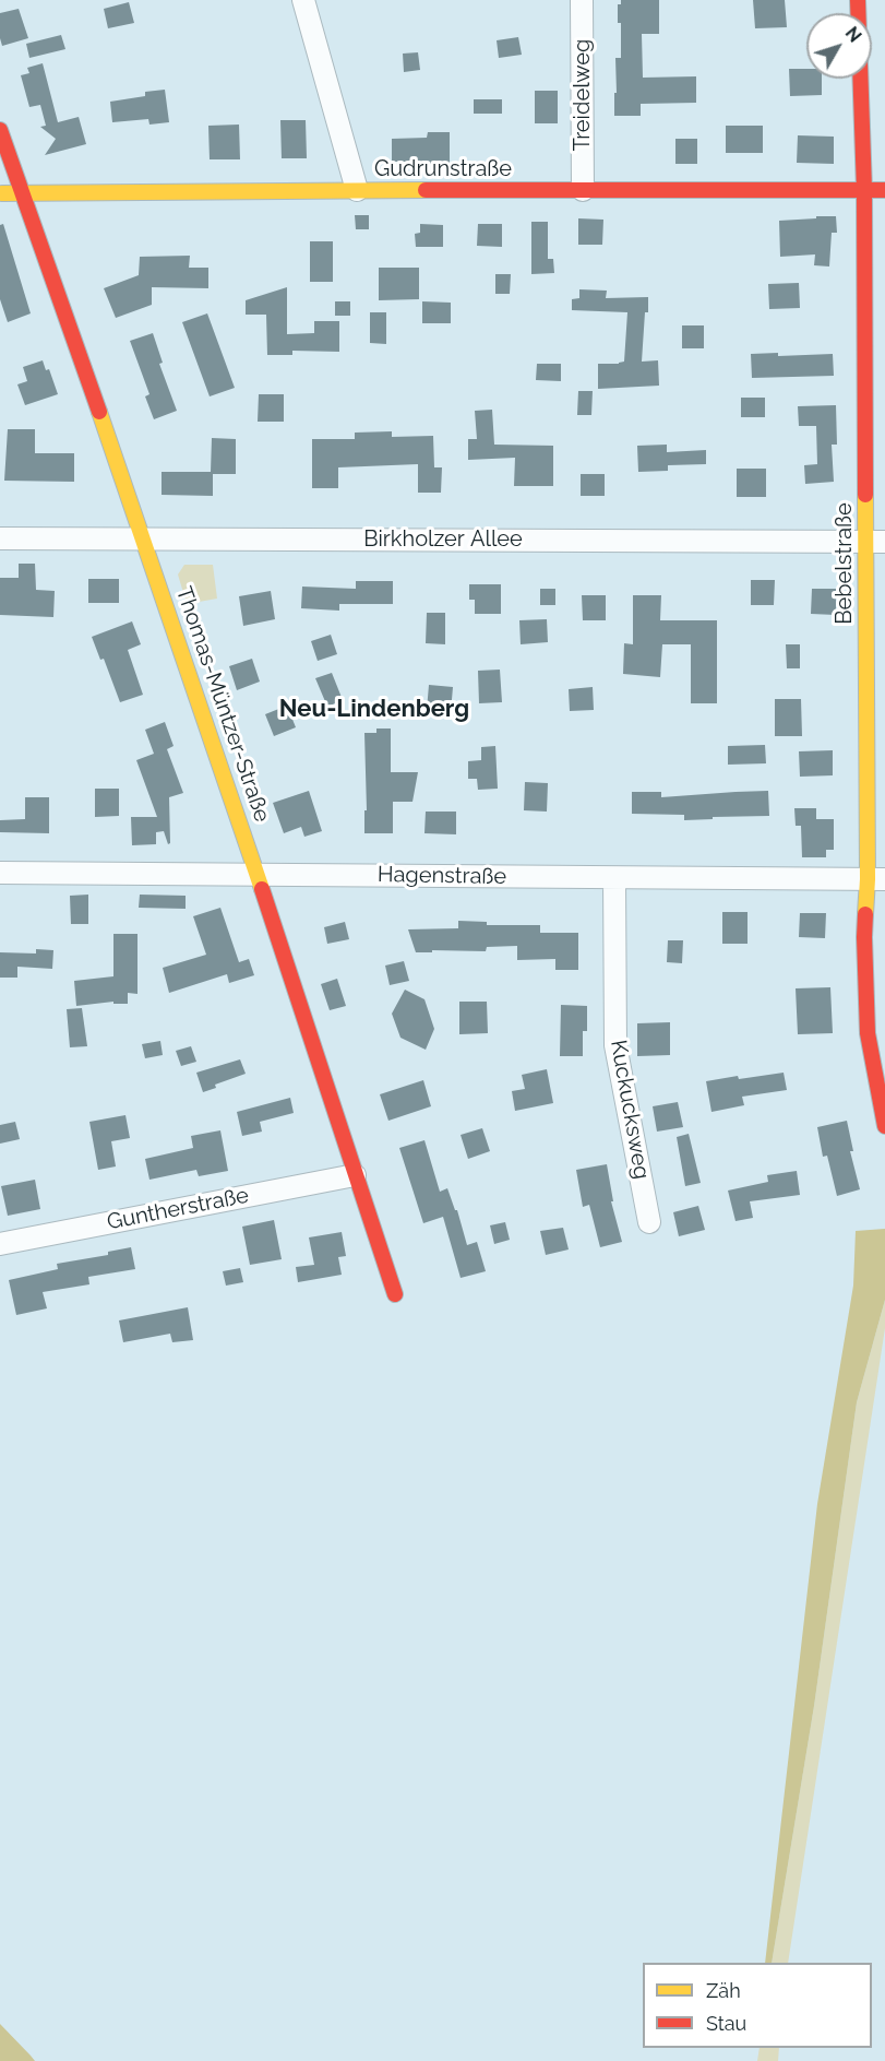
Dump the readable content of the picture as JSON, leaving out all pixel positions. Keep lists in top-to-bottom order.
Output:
{
  "streets": {
    "street": [
      "Treidelweg",
      "Gudrunstraße",
      "Birkholzer Allee",
      "Bebelstraße",
      "Thomas-Müntzer-Straße",
      "Hagenstraße",
      "Kuckucksweg",
      "Guntherstraße"
    ]
  },
  "crossings": [
    ["Treidelweg", "Gudrunstraße"],
    ["Gudrunstraße", "Bebelstraße"],
    ["Gudrunstraße", "Thomas-Müntzer-Straße"],
    ["Birkholzer Allee", "Bebelstraße"],
    ["Birkholzer Allee", "Thomas-Müntzer-Straße"],
    ["Bebelstraße", "Hagenstraße"],
    ["Thomas-Müntzer-Straße", "Hagenstraße"],
    ["Thomas-Müntzer-Straße", "Guntherstraße"],
    ["Hagenstraße", "Kuckucksweg"]
  ],
  "districts": ["Neu-Lindenberg"],
  "legend": ["Zäh", "Stau"],
  "north": "top right"
}
